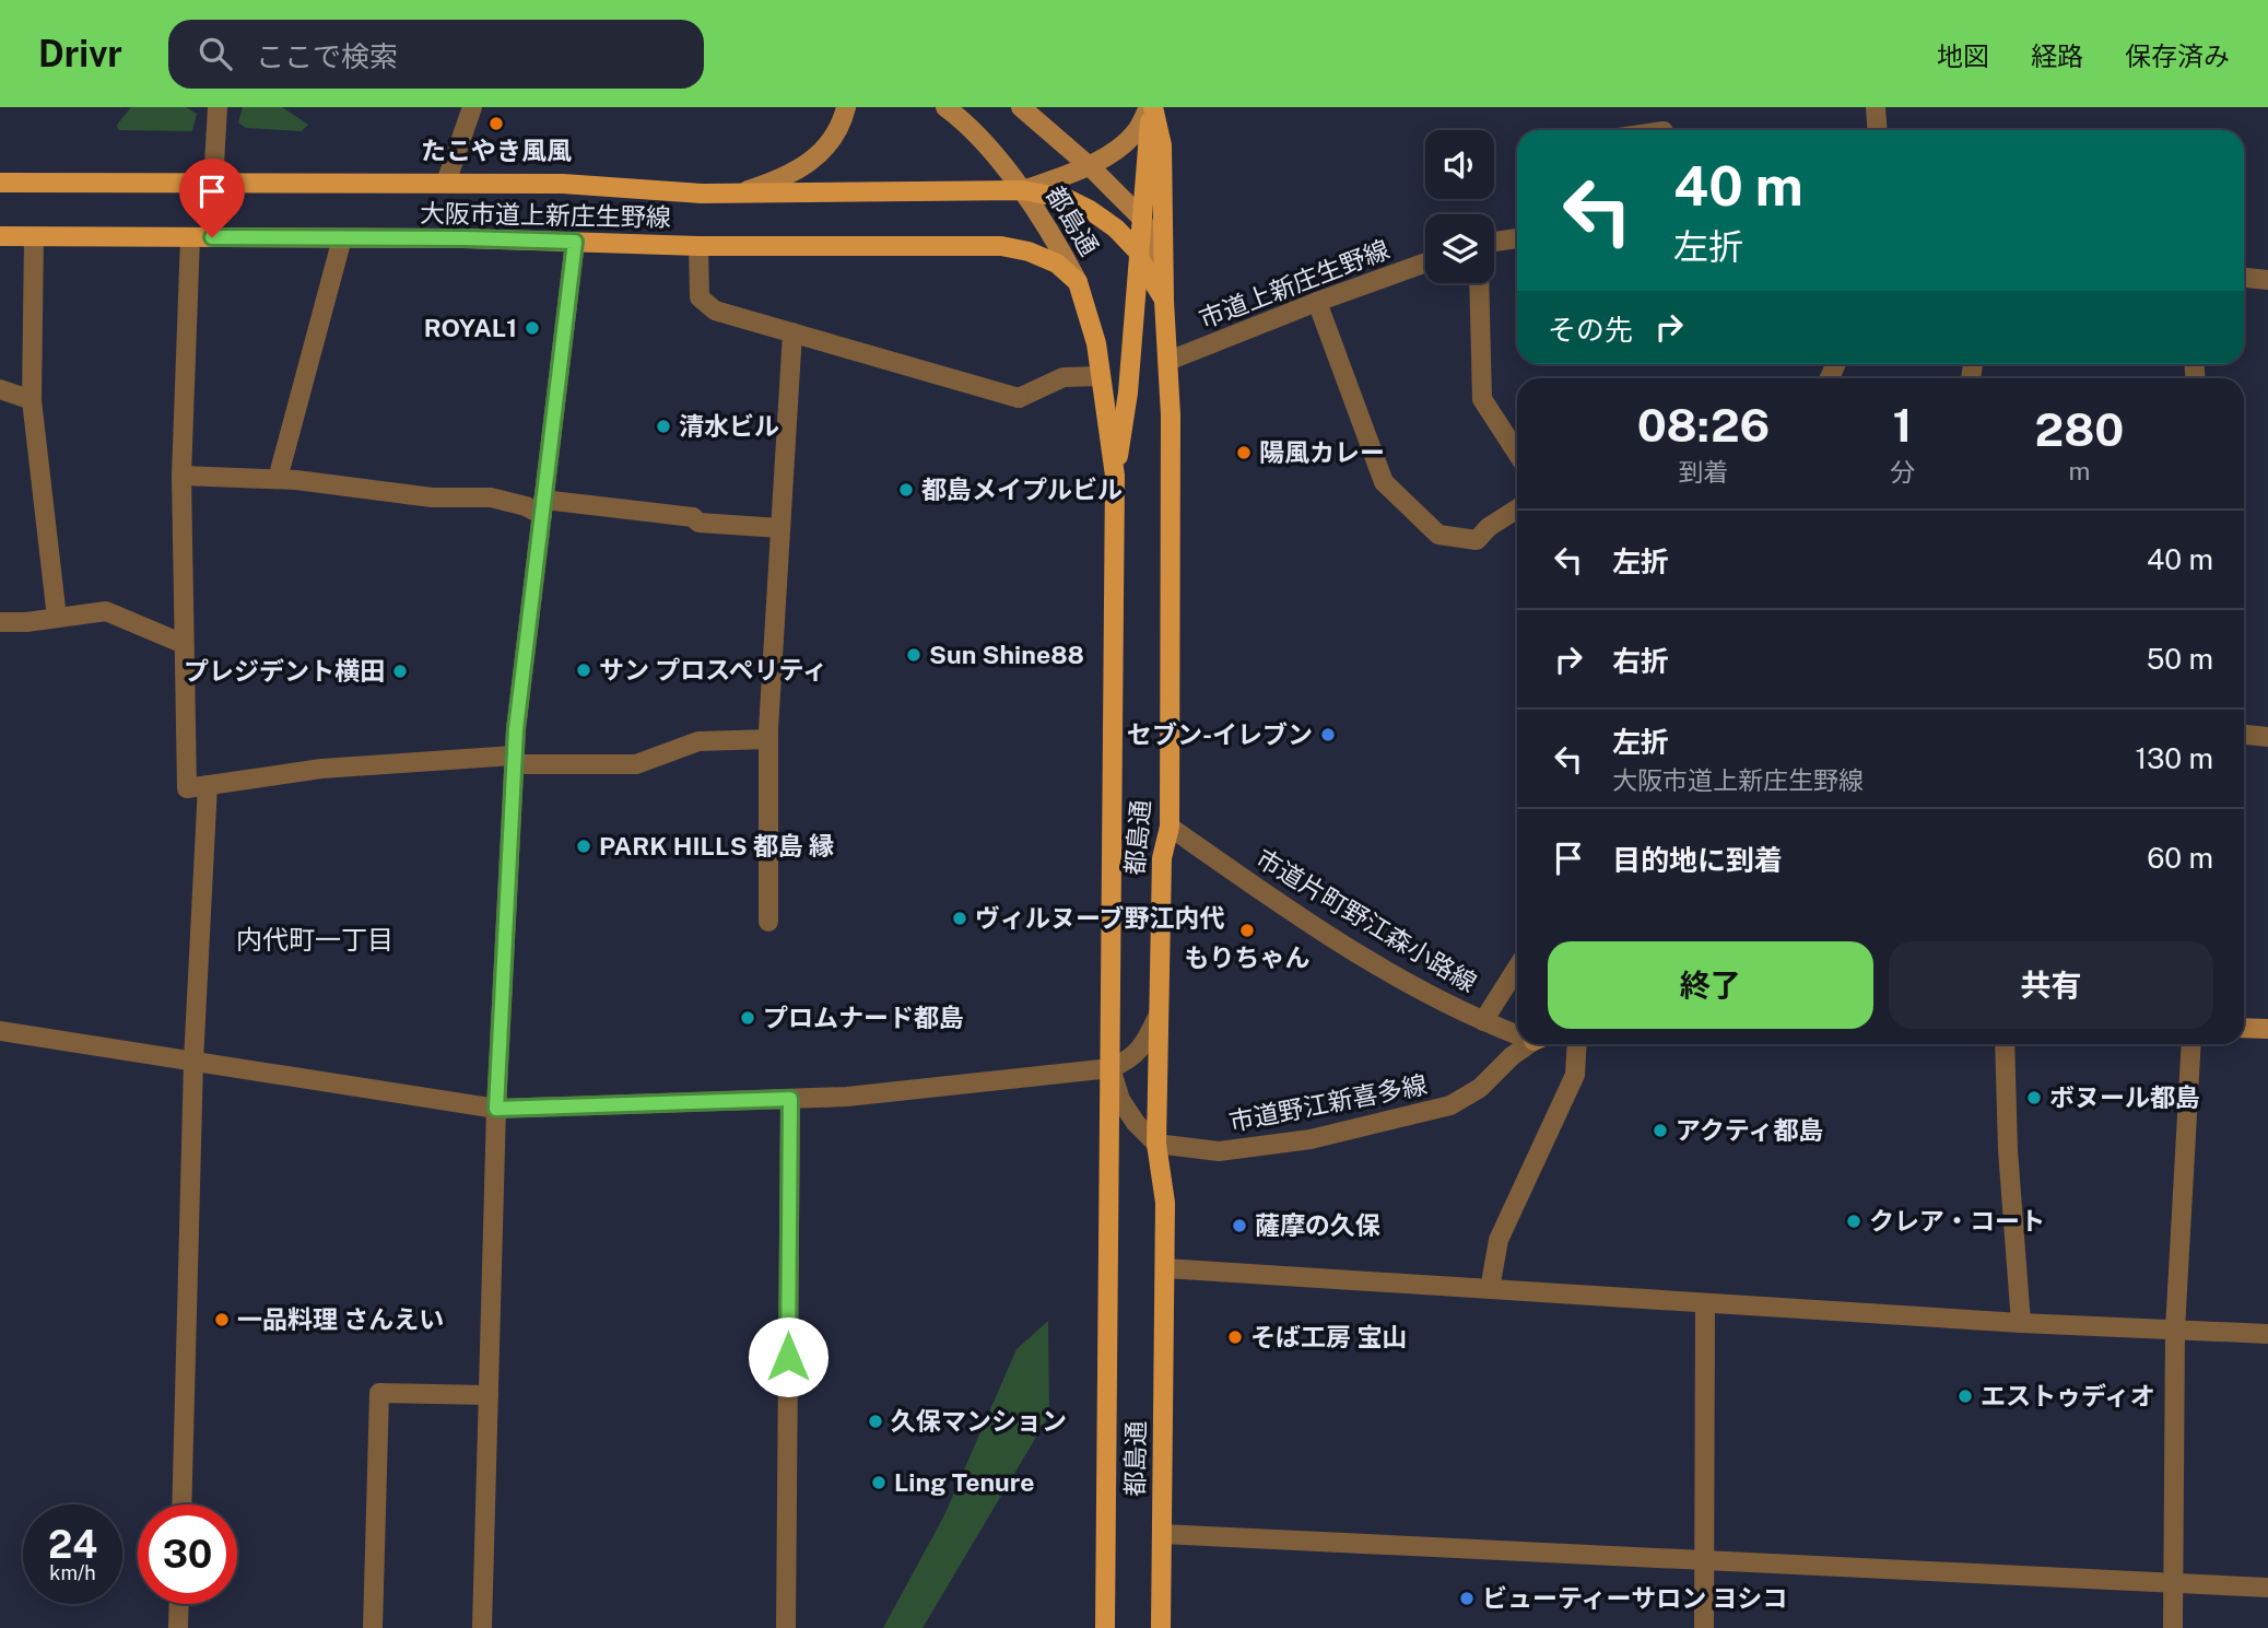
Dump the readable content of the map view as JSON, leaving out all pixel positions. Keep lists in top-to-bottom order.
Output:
{
  "streets": {
    "main road": ["大阪市道上新庄生野線", "都島通"],
    "street": ["市道上新庄生野線", "市道片町野江森小路線", "市道野江新喜多線"]
  },
  "crossings": [
    ["大阪市道上新庄生野線", "都島通"],
    ["都島通", "市道上新庄生野線"],
    ["都島通", "市道片町野江森小路線"],
    ["都島通", "市道野江新喜多線"]
  ],
  "districts": ["内代町一丁目"],
  "places": [
    "たこやき風風",
    "ROYAL1",
    "清水ビル",
    "陽風カレー",
    "都島メイプルビル",
    "Sun Shine88",
    "サン プロスペリティ",
    "プレジデント横田",
    "セブン-イレブン",
    "PARK HILLS 都島 縁",
    "ヴィルヌーブ野江内代",
    "もりちゃん",
    "プロムナード都島",
    "ボヌール都島",
    "アクティ都島",
    "クレア・コート",
    "薩摩の久保",
    "一品料理 さんえい",
    "そば工房 宝山",
    "エストゥディオ",
    "久保マンション",
    "Ling Tenure",
    "ビューティーサロン ヨシコ"
  ],
  "page": {
    "header": "Drivr",
    "search": "ここで検索",
    "nav": ["地図", "経路", "保存済み"],
    "turn": ["40 m", "左折"],
    "then": "その先",
    "eta": [
      "08:26",
      "到着",
      "1",
      "分",
      "280",
      "m"
    ],
    "list": [
      {
        "name": "左折",
        "value": "40 m"
      },
      {
        "name": "右折",
        "value": "50 m"
      },
      {
        "name": "左折",
        "note": "大阪市道上新庄生野線",
        "value": "130 m"
      },
      {
        "name": "目的地に到着",
        "value": "60 m"
      }
    ],
    "buttons": ["終了", "共有"],
    "speed": "24 km/h",
    "limit": "30"
  }
}
